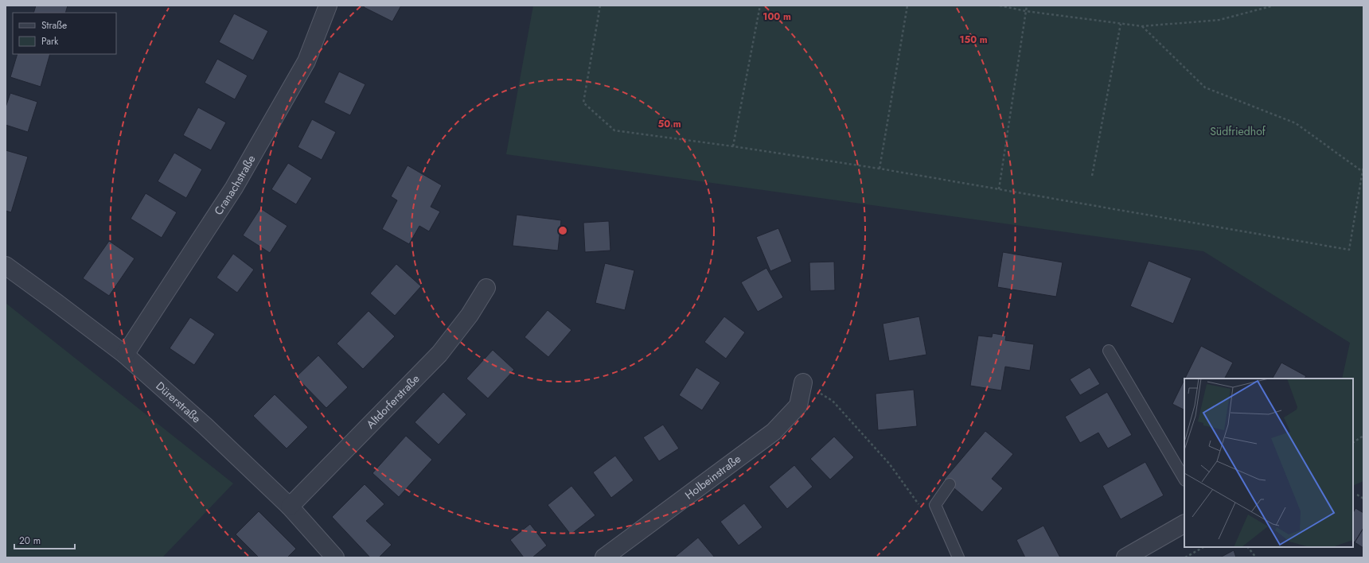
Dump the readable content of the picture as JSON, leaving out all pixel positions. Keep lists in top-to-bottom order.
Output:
{
  "streets": {
    "street": [
      "Cranachstraße",
      "Altdorferstraße",
      "Dürerstraße",
      "Holbeinstraße"
    ]
  },
  "crossings": [
    ["Cranachstraße", "Dürerstraße"],
    ["Altdorferstraße", "Dürerstraße"]
  ],
  "parks": ["Südfriedhof"],
  "legend": ["Straße", "Park"],
  "scale_bar": "20 m",
  "rings": ["100 m", "150 m", "50 m"]
}
